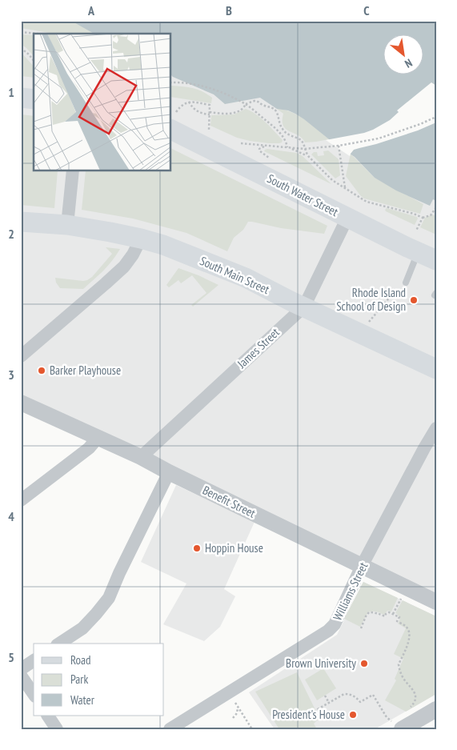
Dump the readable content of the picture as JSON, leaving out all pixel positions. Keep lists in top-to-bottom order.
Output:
{
  "streets": {
    "main road": ["South Water Street", "South Main Street"],
    "street": ["James Street", "Benefit Street", "Williams Street"]
  },
  "crossings": [
    ["South Water Street", "James Street"],
    ["South Main Street", "James Street"],
    ["James Street", "Benefit Street"],
    ["Benefit Street", "Williams Street"]
  ],
  "places": [
    "Rhode Island School of Design",
    "Barker Playhouse",
    "Hoppin House",
    "Brown University",
    "President's House"
  ],
  "legend": ["Road", "Park", "Water"],
  "north": "bottom right",
  "grid": {
    "columns": ["A", "B", "C"],
    "rows": [
      "1",
      "2",
      "3",
      "4",
      "5"
    ]
  }
}
